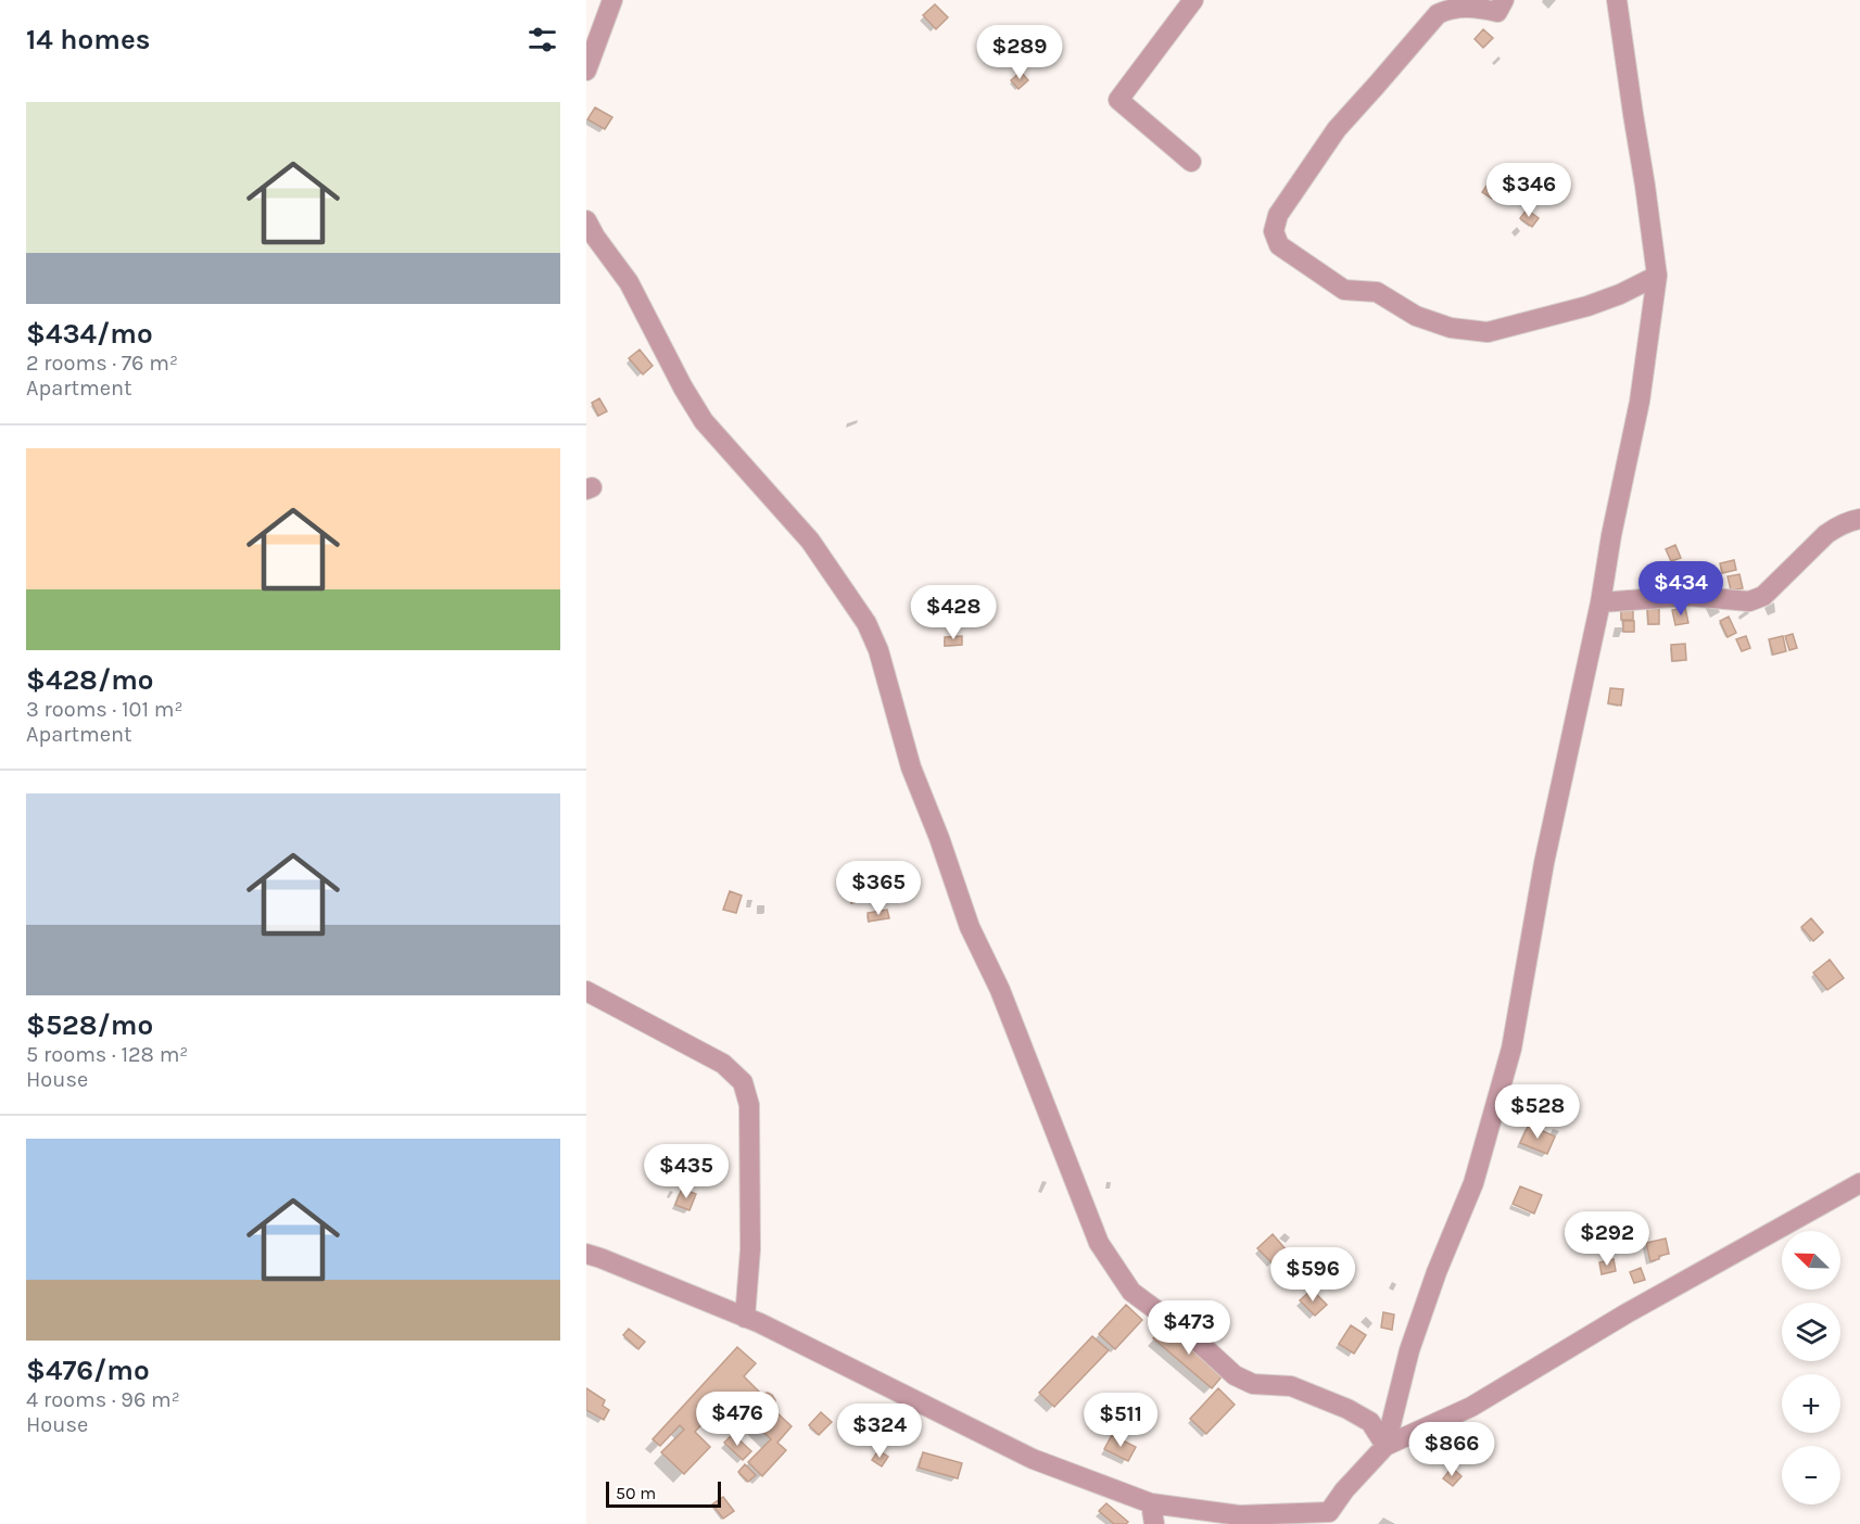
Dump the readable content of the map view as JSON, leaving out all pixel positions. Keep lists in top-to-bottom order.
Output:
{
  "scale_bar": "50 m",
  "north": "top left",
  "page": {
    "heading": "14 homes",
    "price": [
      "$289",
      "$346",
      "$434",
      "$428",
      "$365",
      "$528",
      "$435",
      "$292",
      "$596",
      "$473",
      "$476",
      "$511",
      "$324",
      "$866"
    ],
    "list": [
      {
        "name": "$434/mo",
        "note": "2 rooms · 76 m² · Apartment"
      },
      {
        "name": "$428/mo",
        "note": "3 rooms · 101 m² · Apartment"
      },
      {
        "name": "$528/mo",
        "note": "5 rooms · 128 m² · House"
      },
      {
        "name": "$476/mo",
        "note": "4 rooms · 96 m² · House"
      }
    ],
    "map_buttons": ["+", "−"],
    "scale": "50 m"
  }
}
